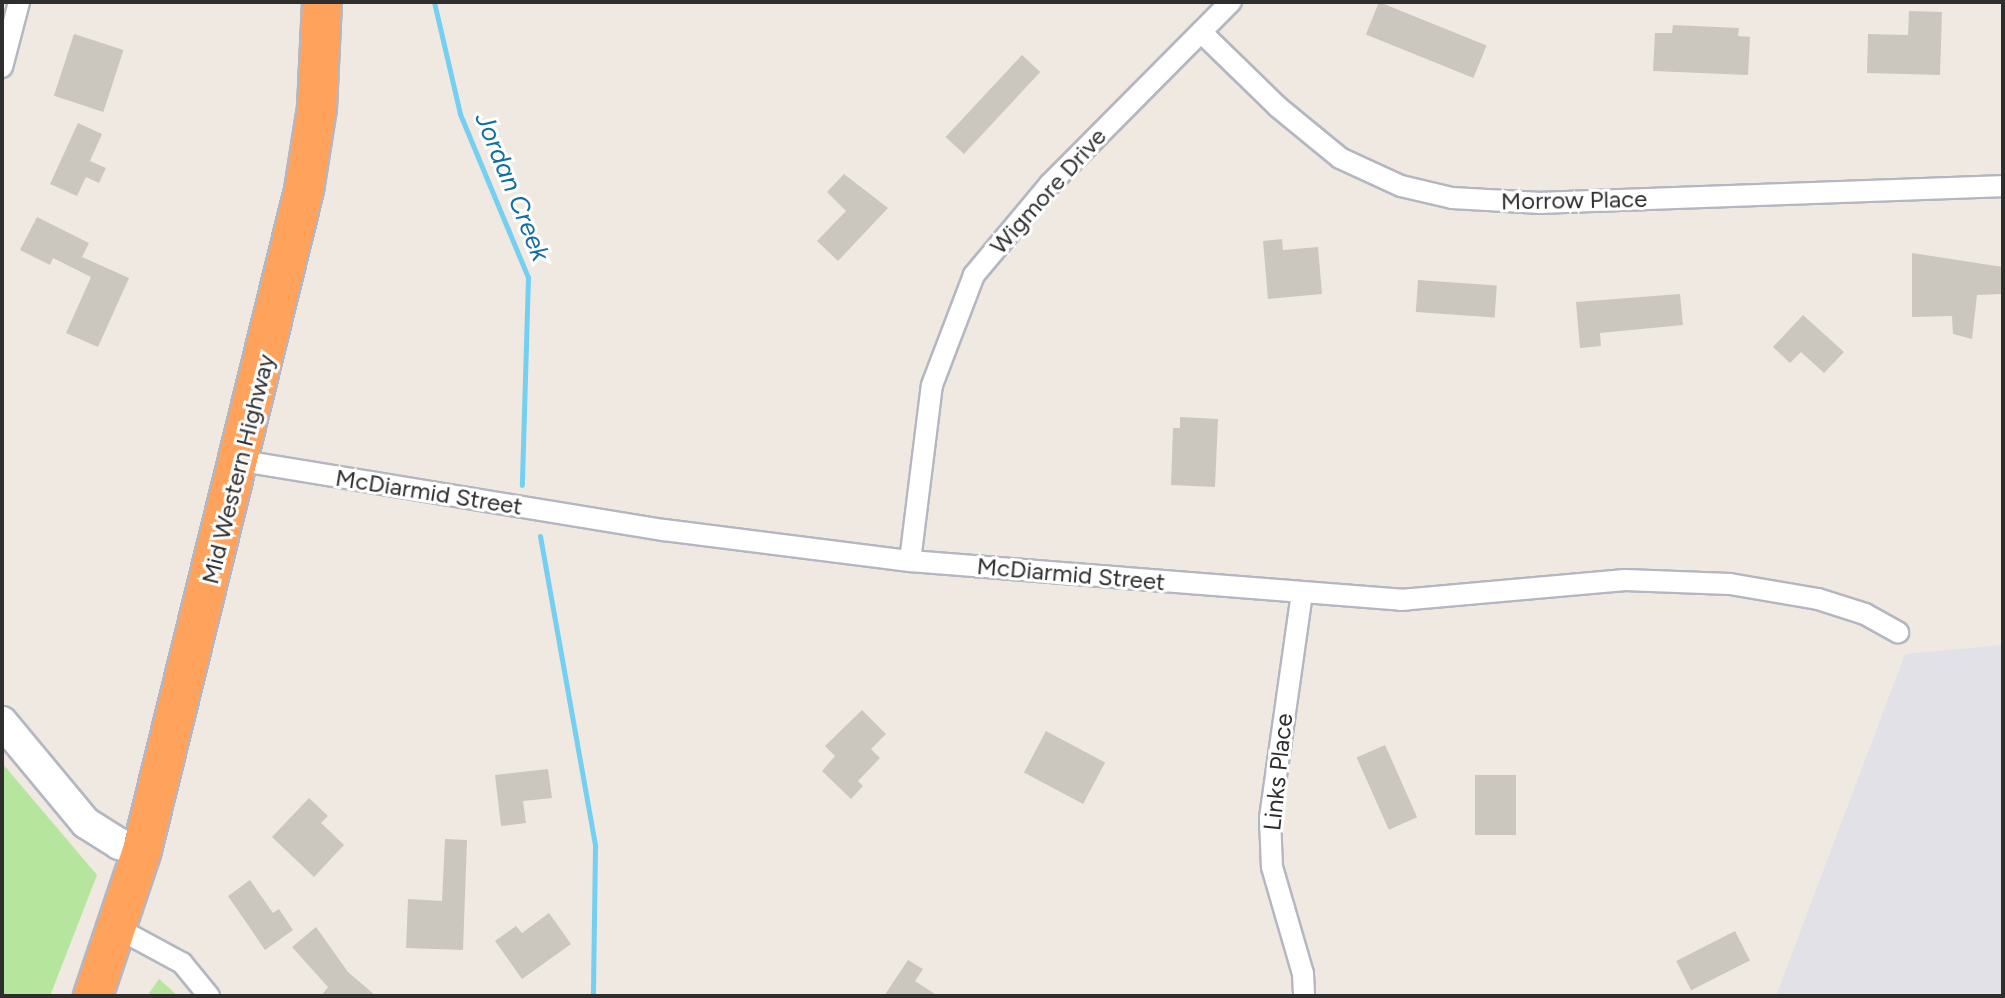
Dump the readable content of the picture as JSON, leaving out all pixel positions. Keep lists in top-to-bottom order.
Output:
{
  "streets": {
    "highway": ["Mid Western Highway"],
    "street": [
      "Wigmore Drive",
      "Morrow Place",
      "McDiarmid Street",
      "Links Place"
    ]
  },
  "crossings": [
    ["Wigmore Drive", "Morrow Place"],
    ["Wigmore Drive", "McDiarmid Street"],
    ["Mid Western Highway", "McDiarmid Street"],
    ["McDiarmid Street", "Links Place"]
  ],
  "water": ["Jordan Creek"]
}
